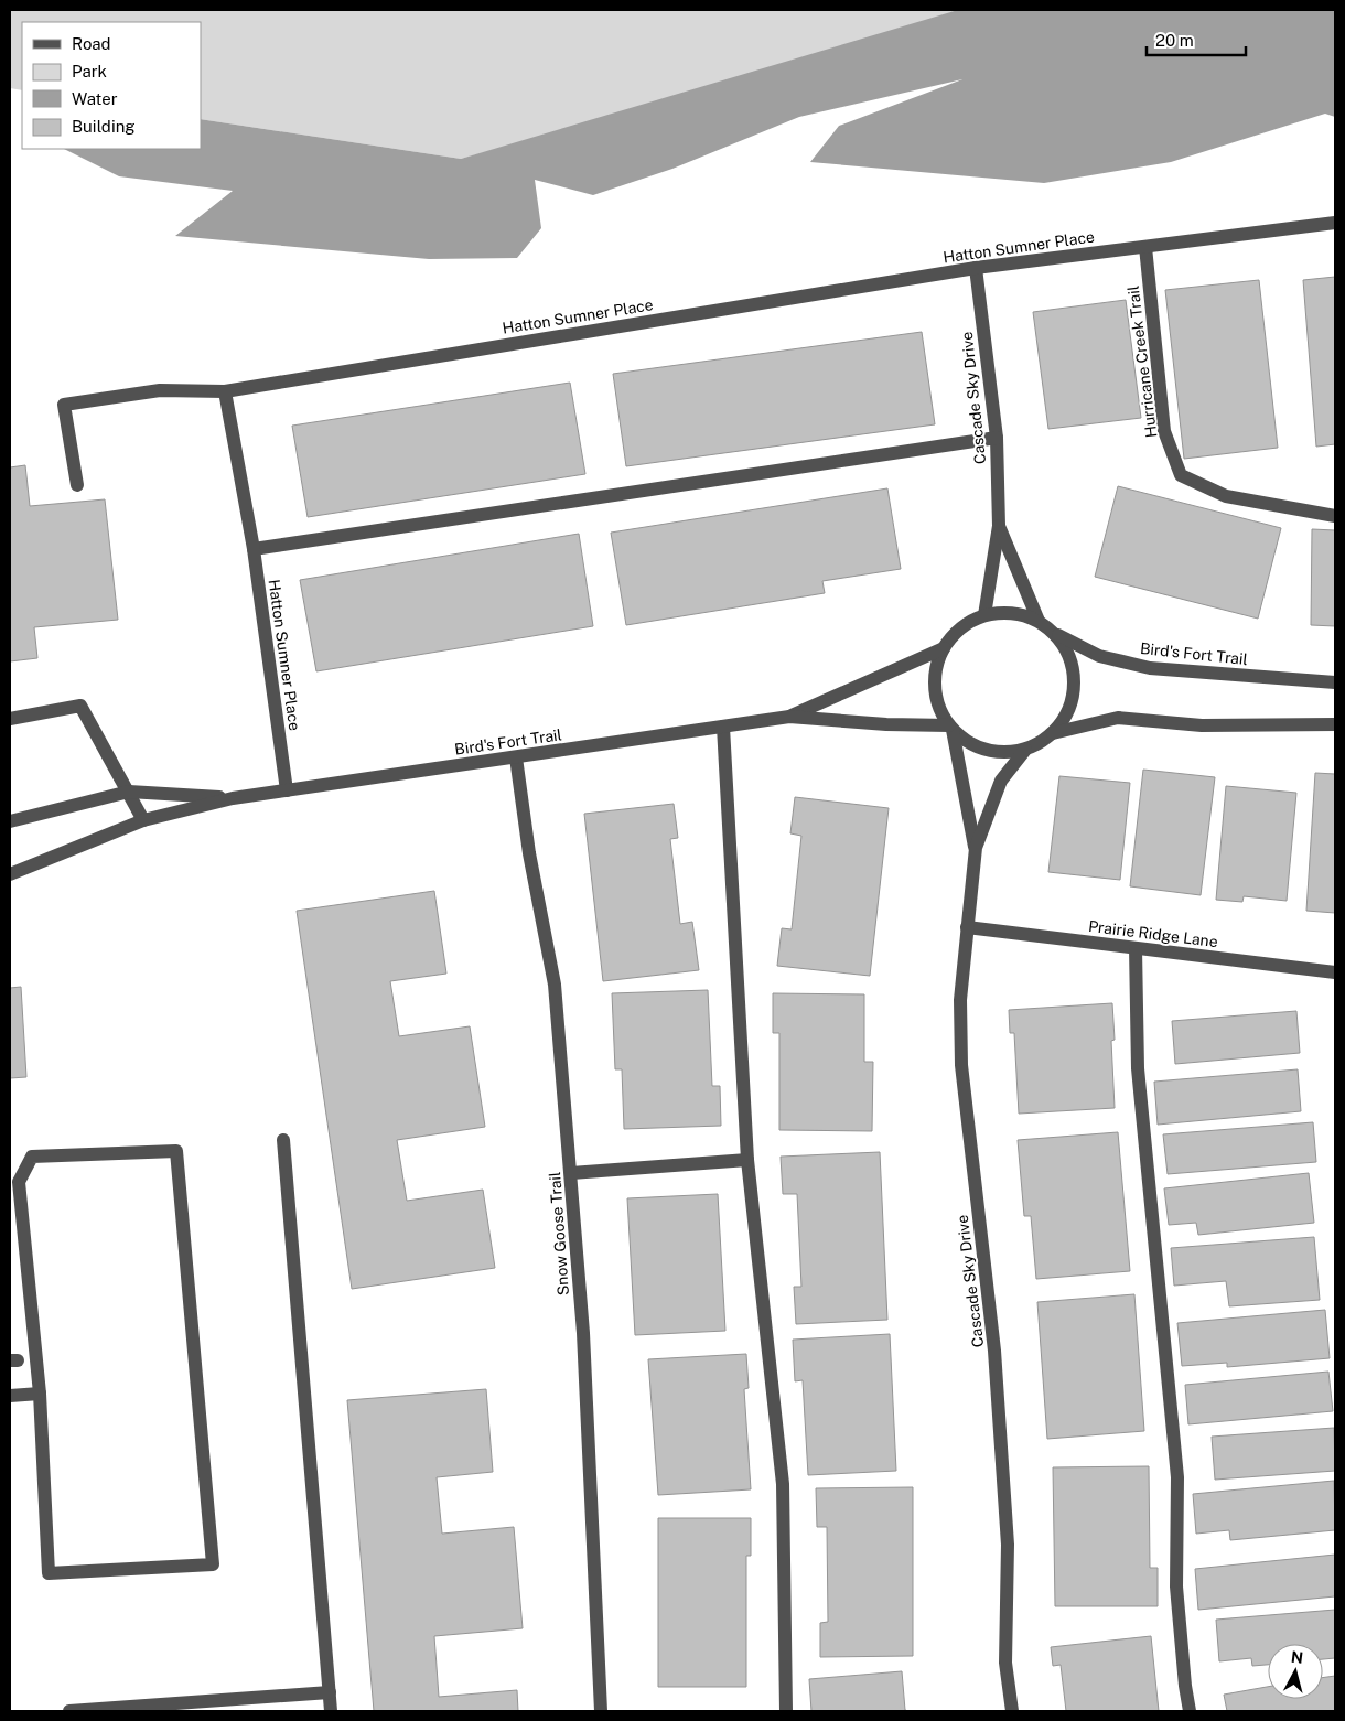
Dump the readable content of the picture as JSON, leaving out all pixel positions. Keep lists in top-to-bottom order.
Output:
{
  "streets": {
    "street": [
      "Hatton Sumner Place",
      "Hurricane Creek Trail",
      "Cascade Sky Drive",
      "Bird's Fort Trail",
      "Prairie Ridge Lane",
      "Snow Goose Trail"
    ]
  },
  "crossings": [
    ["Hatton Sumner Place", "Hurricane Creek Trail"],
    ["Hatton Sumner Place", "Cascade Sky Drive"],
    ["Hatton Sumner Place", "Bird's Fort Trail"],
    ["Cascade Sky Drive", "Bird's Fort Trail"],
    ["Cascade Sky Drive", "Prairie Ridge Lane"],
    ["Bird's Fort Trail", "Snow Goose Trail"]
  ],
  "legend": [
    "Road",
    "Park",
    "Water",
    "Building"
  ],
  "scale_bar": "20 m",
  "north": "top"
}
